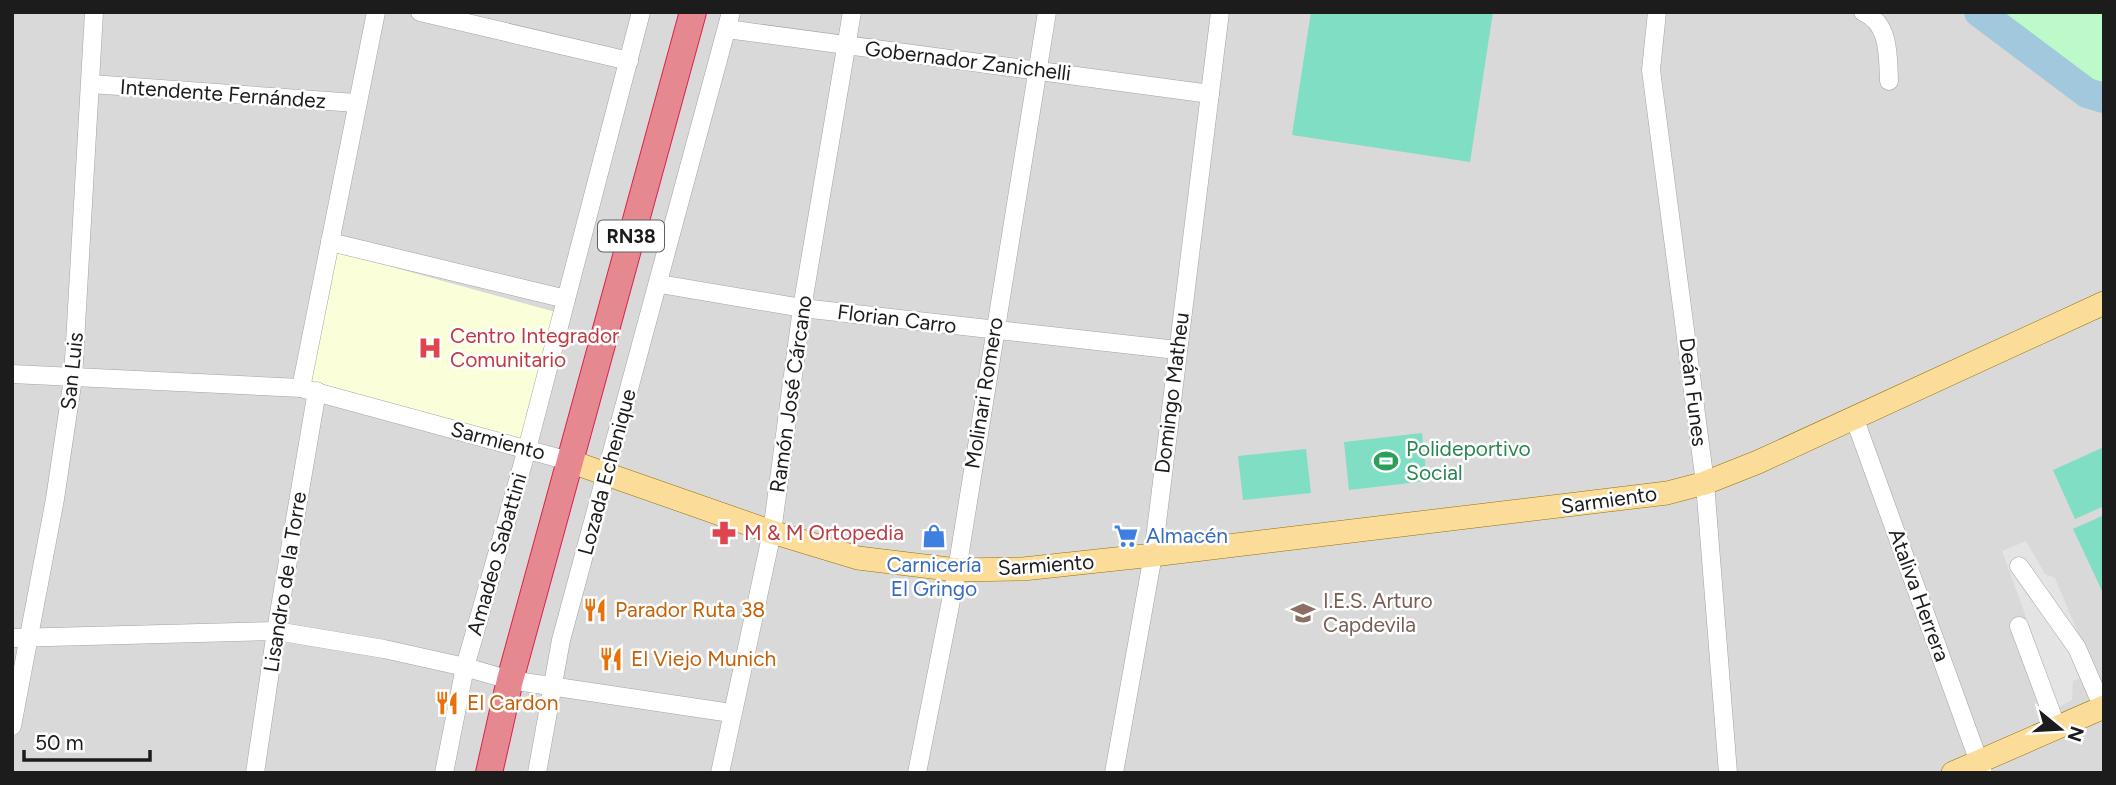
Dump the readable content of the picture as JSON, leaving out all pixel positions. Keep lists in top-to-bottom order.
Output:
{
  "streets": {
    "highway": ["RN38"],
    "main road": ["Sarmiento"],
    "street": [
      "Gobernador Zanichelli",
      "Intendente Fernández",
      "Florian Carro",
      "San Luis",
      "Deán Funes",
      "Molinari Romero",
      "Domingo Matheu",
      "Ramón José Cárcano",
      "Lozada Echenique",
      "Amadeo Sabattini",
      "Lisandro de la Torre",
      "Ataliva Herrera"
    ]
  },
  "crossings": [
    ["Gobernador Zanichelli", "Molinari Romero"],
    ["Gobernador Zanichelli", "Domingo Matheu"],
    ["Gobernador Zanichelli", "Ramón José Cárcano"],
    ["Gobernador Zanichelli", "Lozada Echenique"],
    ["Intendente Fernández", "San Luis"],
    ["Intendente Fernández", "Lisandro de la Torre"],
    ["RN38", "Sarmiento"],
    ["Florian Carro", "Molinari Romero"],
    ["Florian Carro", "Domingo Matheu"],
    ["Florian Carro", "Ramón José Cárcano"],
    ["Florian Carro", "Lozada Echenique"],
    ["San Luis", "Sarmiento"],
    ["Deán Funes", "Sarmiento"],
    ["Molinari Romero", "Sarmiento"],
    ["Domingo Matheu", "Sarmiento"],
    ["Ramón José Cárcano", "Sarmiento"],
    ["Sarmiento", "Lozada Echenique"],
    ["Sarmiento", "Amadeo Sabattini"],
    ["Sarmiento", "Lisandro de la Torre"],
    ["Sarmiento", "Ataliva Herrera"]
  ],
  "places": {
    "hospital": ["Centro Integrador Comunitario"],
    "sports": ["Polideportivo Social"],
    "pharmacy": ["M & M Ortopedia"],
    "shop": ["Carnicería El Gringo"],
    "supermarket": ["Almacén"],
    "restaurant": ["Parador Ruta 38", "El Viejo Munich", "El Cardon"],
    "school or university": ["I.E.S. Arturo Capdevila"]
  },
  "scale_bar": "50 m",
  "north": "right"
}
